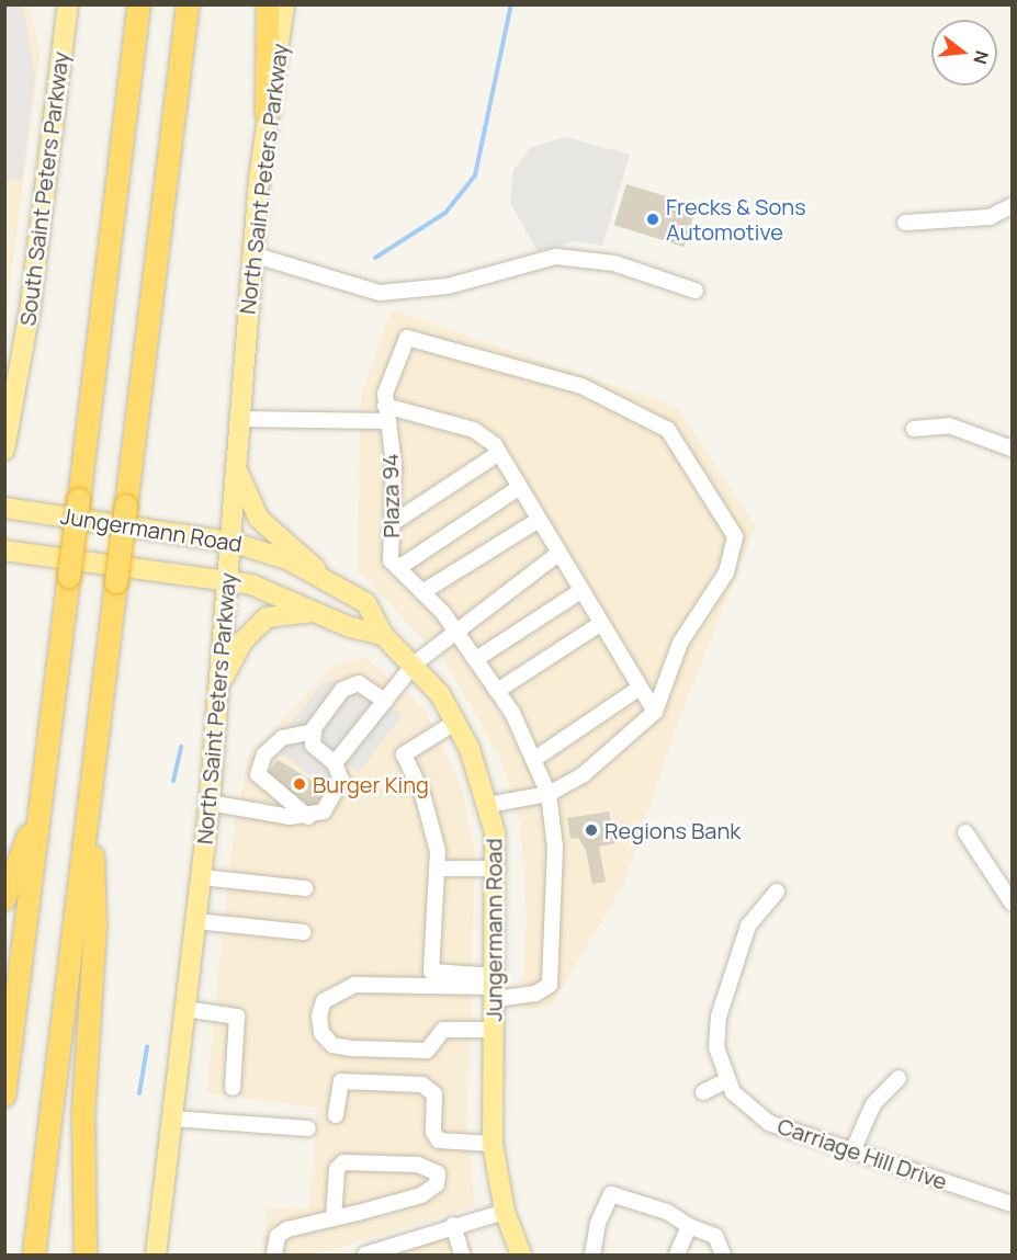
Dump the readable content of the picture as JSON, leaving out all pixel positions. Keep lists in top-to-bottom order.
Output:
{
  "streets": {
    "main road": ["North Saint Peters Parkway", "South Saint Peters Parkway", "Jungermann Road"],
    "street": ["Plaza 94", "Carriage Hill Drive"]
  },
  "crossings": [
    ["North Saint Peters Parkway", "Jungermann Road"],
    ["Plaza 94", "Jungermann Road"]
  ],
  "places": ["Frecks & Sons Automotive", "Burger King", "Regions Bank"],
  "north": "right"
}
